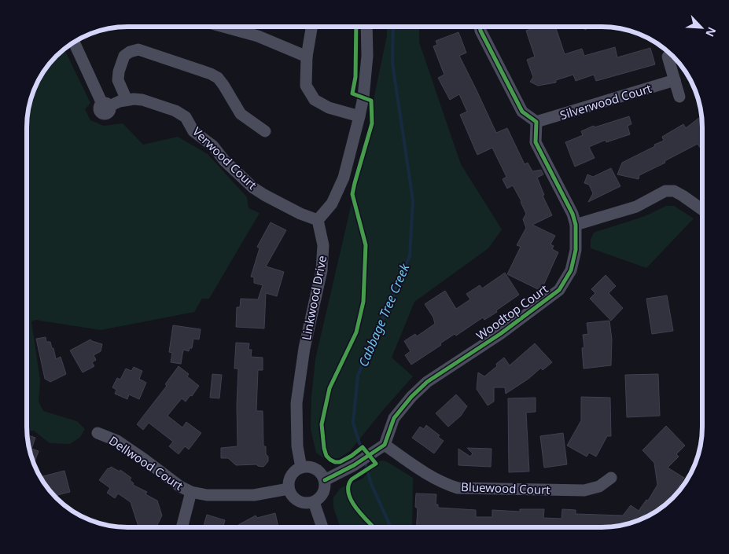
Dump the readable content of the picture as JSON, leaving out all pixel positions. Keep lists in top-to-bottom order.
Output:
{
  "streets": {
    "street": [
      "Silverwood Court",
      "Verwood Court",
      "Linkwood Drive",
      "Woodtop Court",
      "Dellwood Court",
      "Bluewood Court"
    ]
  },
  "crossings": [
    ["Silverwood Court", "Woodtop Court"],
    ["Verwood Court", "Linkwood Drive"],
    ["Linkwood Drive", "Dellwood Court"],
    ["Woodtop Court", "Bluewood Court"]
  ],
  "water": ["Cabbage Tree Creek"],
  "north": "bottom right"
}
